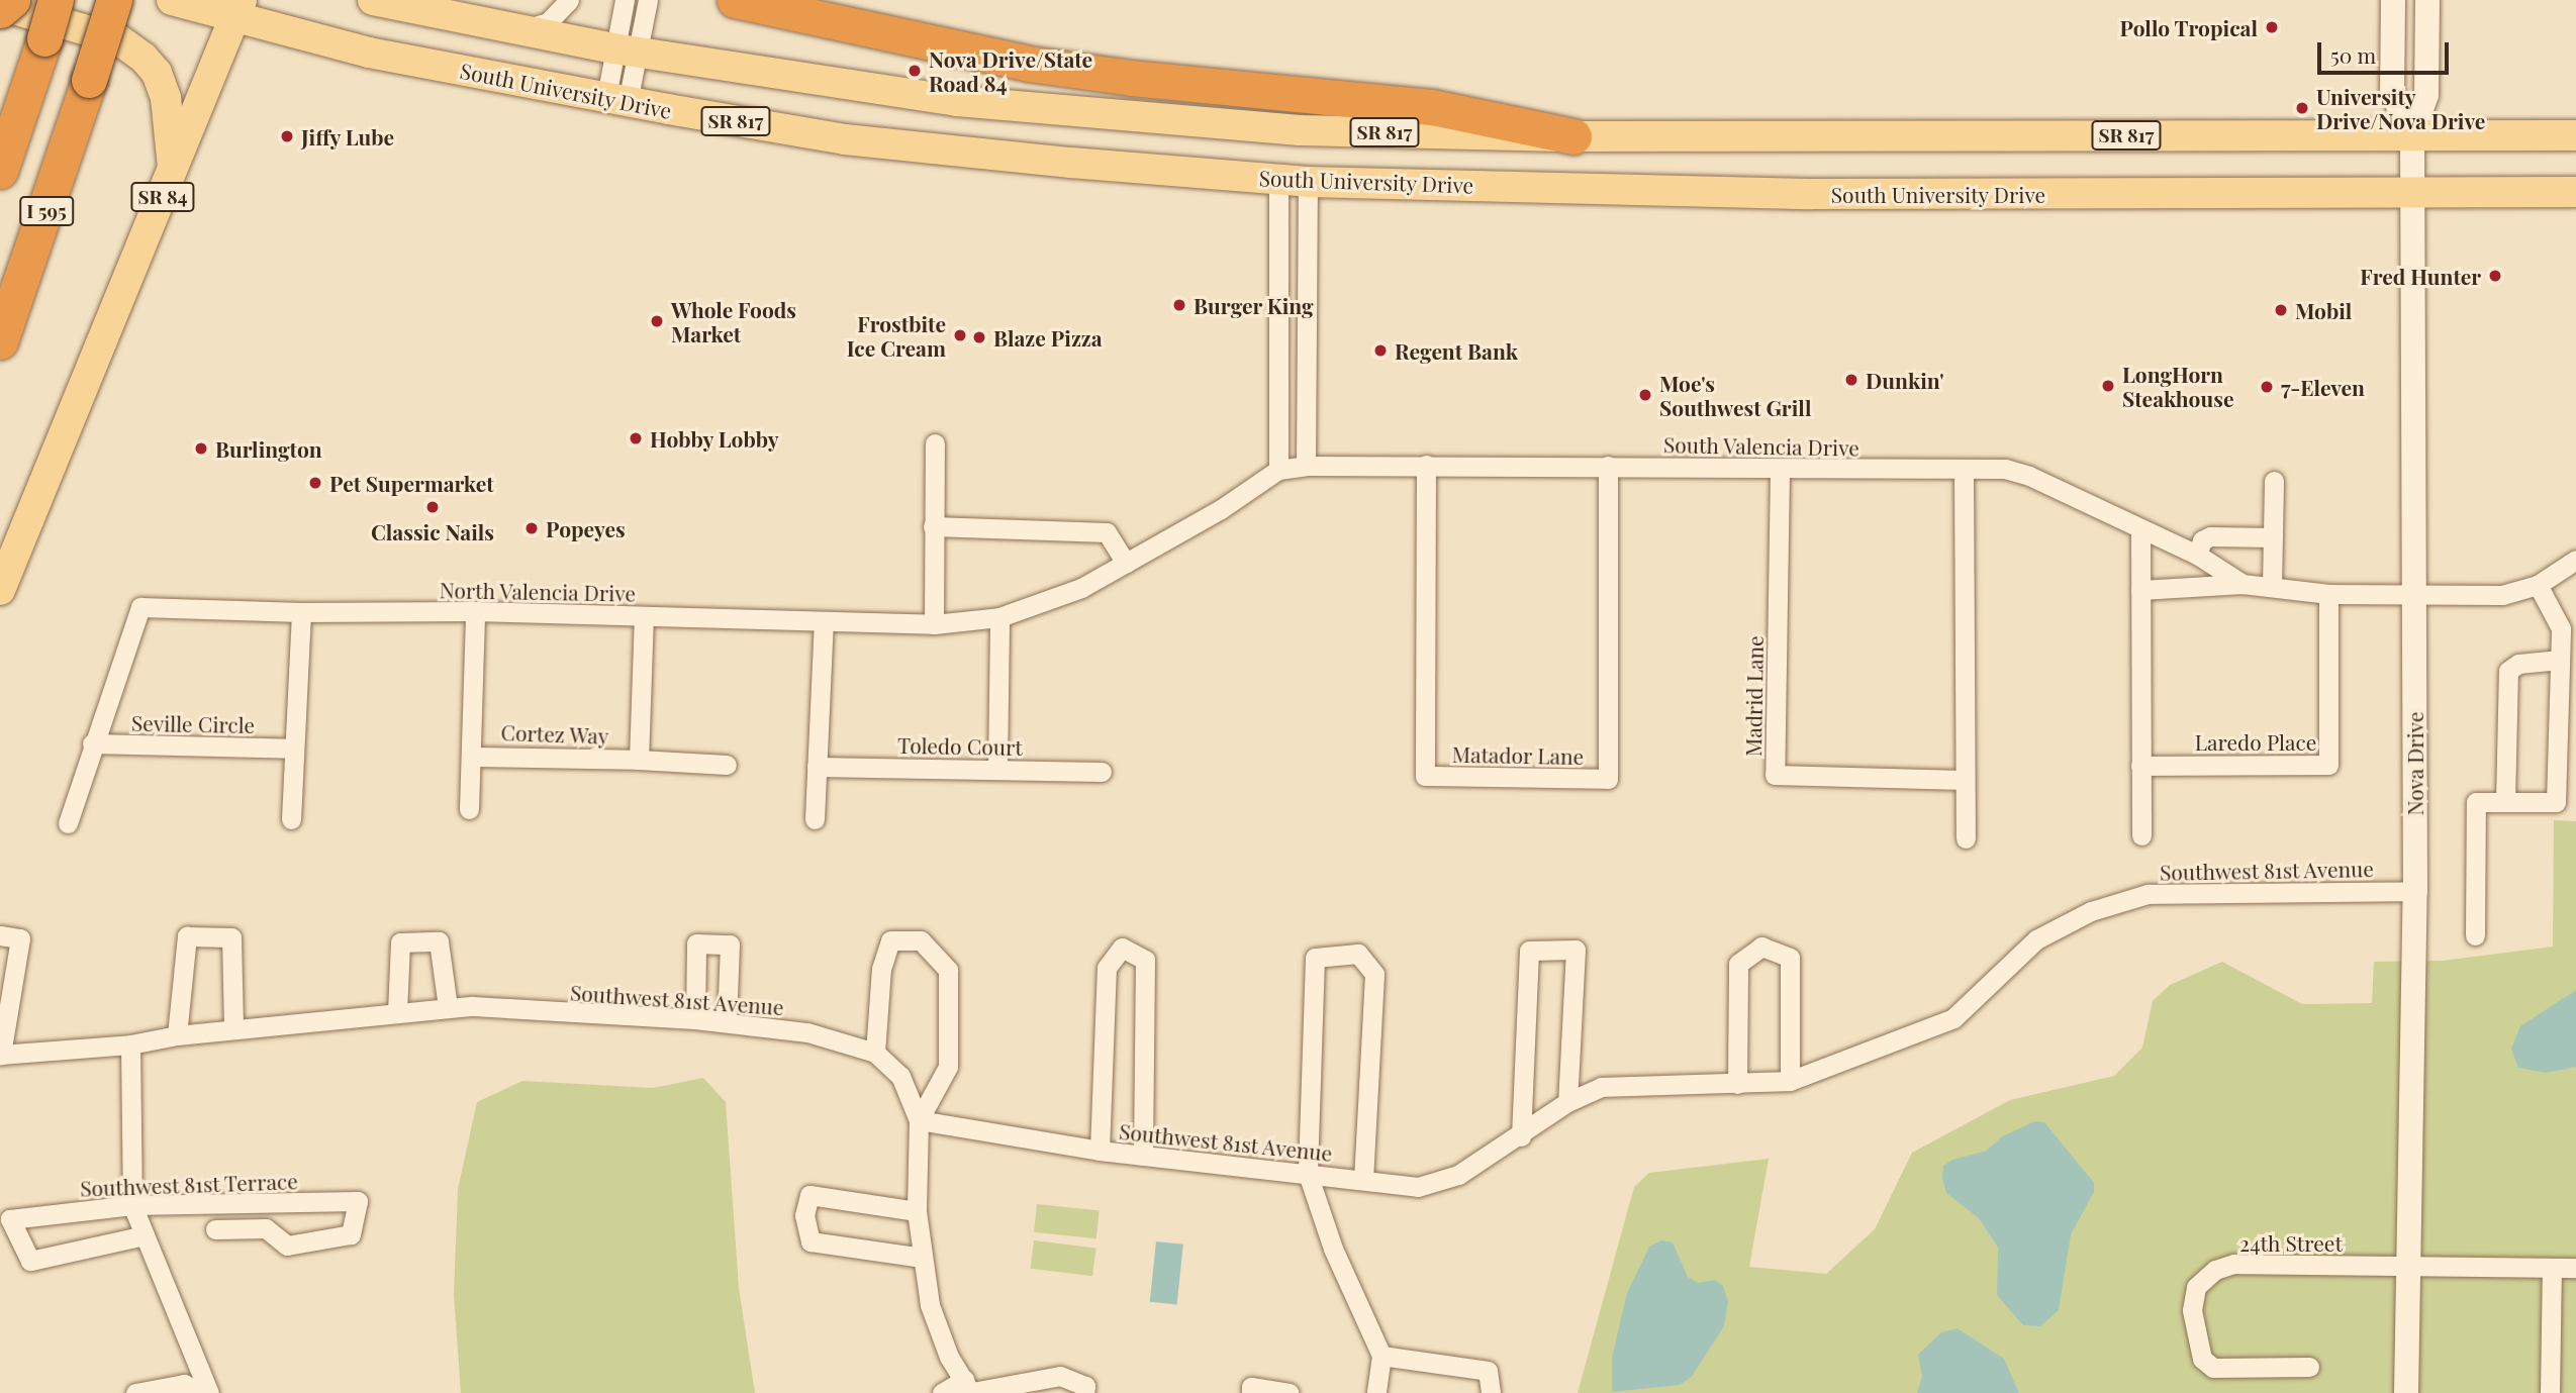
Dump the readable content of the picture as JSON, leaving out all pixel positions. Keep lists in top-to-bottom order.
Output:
{
  "streets": {
    "highway": ["I 595"],
    "main road": ["South University Drive", "SR 817", "SR 84"],
    "street": [
      "South Valencia Drive",
      "North Valencia Drive",
      "Madrid Lane",
      "Seville Circle",
      "Cortez Way",
      "Laredo Place",
      "Toledo Court",
      "Matador Lane",
      "Nova Drive",
      "Southwest 81st Avenue",
      "Southwest 81st Terrace",
      "24th Street"
    ]
  },
  "crossings": [
    ["South University Drive", "SR 84"],
    ["South University Drive", "Nova Drive"],
    ["SR 817", "Nova Drive"],
    ["South Valencia Drive", "North Valencia Drive"],
    ["South Valencia Drive", "Madrid Lane"],
    ["South Valencia Drive", "Laredo Place"],
    ["South Valencia Drive", "Matador Lane"],
    ["South Valencia Drive", "Nova Drive"],
    ["North Valencia Drive", "Seville Circle"],
    ["North Valencia Drive", "Cortez Way"],
    ["Nova Drive", "Southwest 81st Avenue"],
    ["Nova Drive", "24th Street"]
  ],
  "places": [
    "Pollo Tropical",
    "Nova Drive/State Road 84",
    "University Drive/Nova Drive",
    "Jiffy Lube",
    "Fred Hunter",
    "Burger King",
    "Mobil",
    "Whole Foods Market",
    "Frostbite Ice Cream",
    "Blaze Pizza",
    "Regent Bank",
    "Dunkin'",
    "LongHorn Steakhouse",
    "7-Eleven",
    "Moe's Southwest Grill",
    "Hobby Lobby",
    "Burlington",
    "Pet Supermarket",
    "Classic Nails",
    "Popeyes"
  ],
  "scale_bar": "50 m"
}
